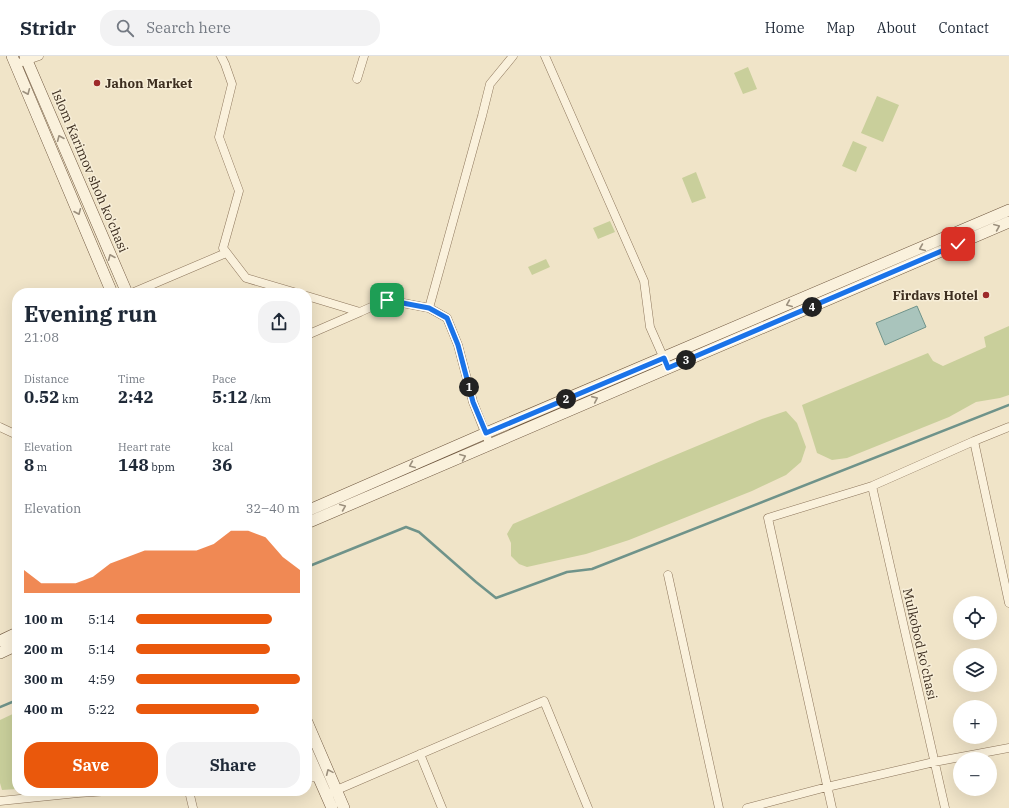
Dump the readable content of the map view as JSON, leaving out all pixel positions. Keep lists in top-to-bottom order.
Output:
{
  "streets": {
    "main road": ["Islom Karimov shoh ko'chasi"],
    "street": ["Mulkobod ko'chasi"]
  },
  "places": ["Jahon Market", "Firdavs Hotel"],
  "page": {
    "header": "Stridr",
    "search": "Search here",
    "nav": [
      "Home",
      "Map",
      "About",
      "Contact"
    ],
    "heading": ["Evening run", "21:08"],
    "pins": [
      "4",
      "3",
      "1",
      "2"
    ],
    "stats": [
      ["Distance", "0.52 km"],
      ["Time", "2:42"],
      ["Pace", "5:12 /km"],
      ["Elevation", "8 m"],
      ["Heart rate", "148 bpm"],
      ["kcal", "36"]
    ],
    "chart": ["Elevation", "32–40 m"],
    "map_buttons": ["+", "−"],
    "list": [
      {
        "name": "100 m",
        "note": "5:14"
      },
      {
        "name": "200 m",
        "note": "5:14"
      },
      {
        "name": "300 m",
        "note": "4:59"
      },
      {
        "name": "400 m",
        "note": "5:22"
      }
    ],
    "buttons": ["Save", "Share"]
  }
}
